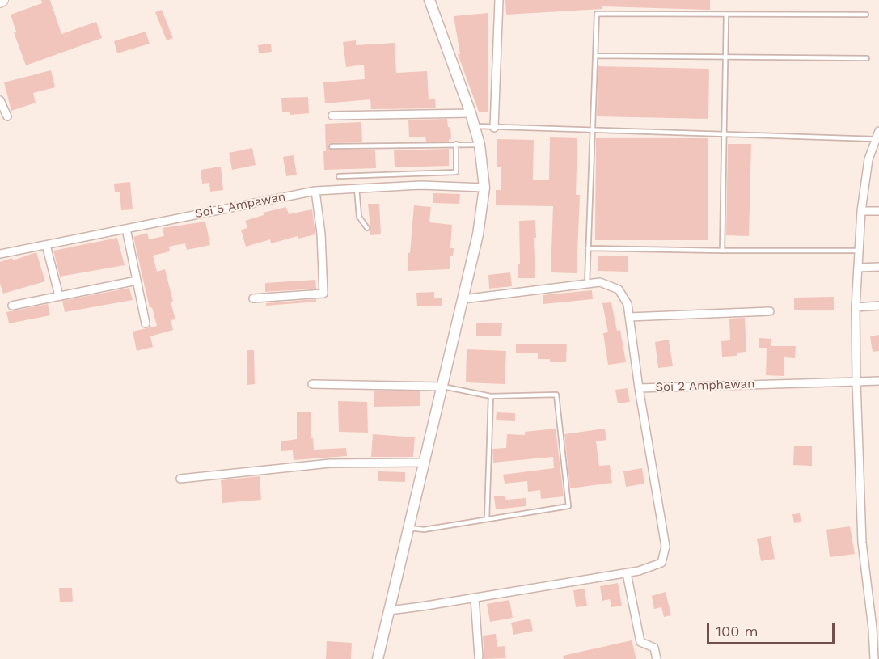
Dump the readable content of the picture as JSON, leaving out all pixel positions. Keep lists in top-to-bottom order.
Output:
{
  "streets": {
    "street": ["Soi 5 Ampawan", "Soi 2 Amphawan"]
  },
  "scale_bar": "100 m"
}
